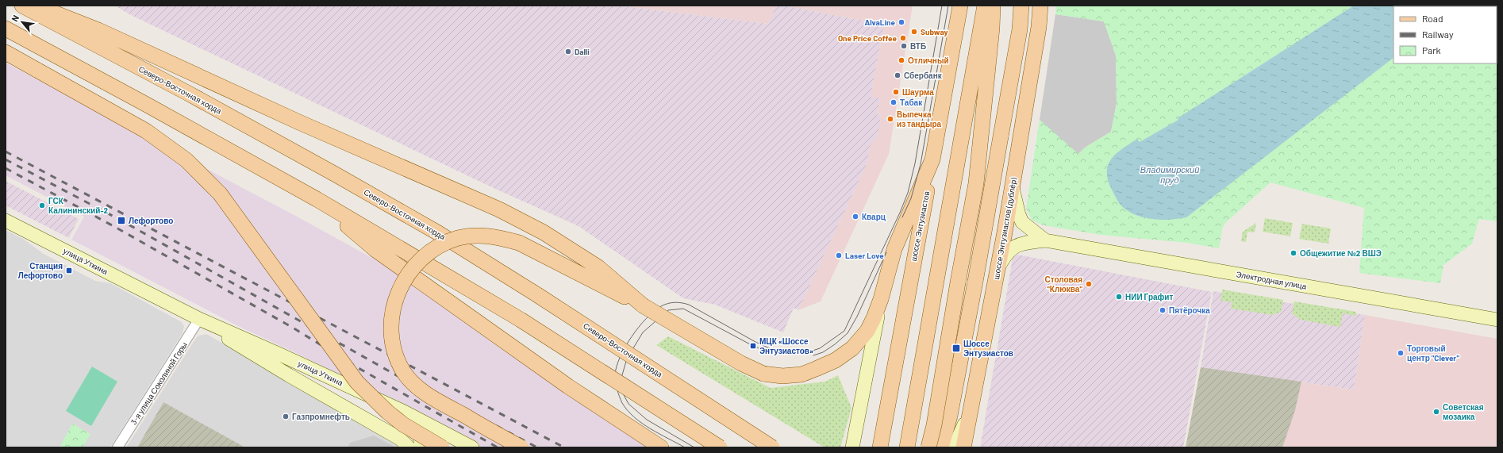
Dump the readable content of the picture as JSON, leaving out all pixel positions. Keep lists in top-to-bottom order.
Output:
{
  "streets": {
    "main road": ["Северо-Восточная хорда", "шоссе Энтузиастов", "шоссе Энтузиастов (дублёр)"],
    "street": ["улица Уткина", "Электродная улица", "3-я улица Соколиной Горы"]
  },
  "crossings": [
    ["шоссе Энтузиастов (дублёр)", "Электродная улица"],
    ["улица Уткина", "3-я улица Соколиной Горы"]
  ],
  "water": ["Владимирский пруд"],
  "places": {
    "other": [
      "AlvaLine",
      "Subway",
      "One Price Coffee",
      "ВТБ",
      "Dalli",
      "Отличный",
      "Сбербанк",
      "Шаурма",
      "Табак",
      "Выпечка из тандыра",
      "ГСК Калининский-2",
      "Кварц",
      "Общежитие №2 ВШЭ",
      "Laser Love",
      "Столовая \"Клюква\"",
      "НИИ Графит",
      "Пятёрочка",
      "Торговый центр \"Clever\"",
      "Советская мозаика",
      "Газпромнефть"
    ],
    "transit": [
      "Лефортово",
      "Станция Лефортово",
      "МЦК «Шоссе Энтузиастов»",
      "Шоссе Энтузиастов"
    ]
  },
  "legend": ["Road", "Railway", "Park"],
  "north": "top left"
}
